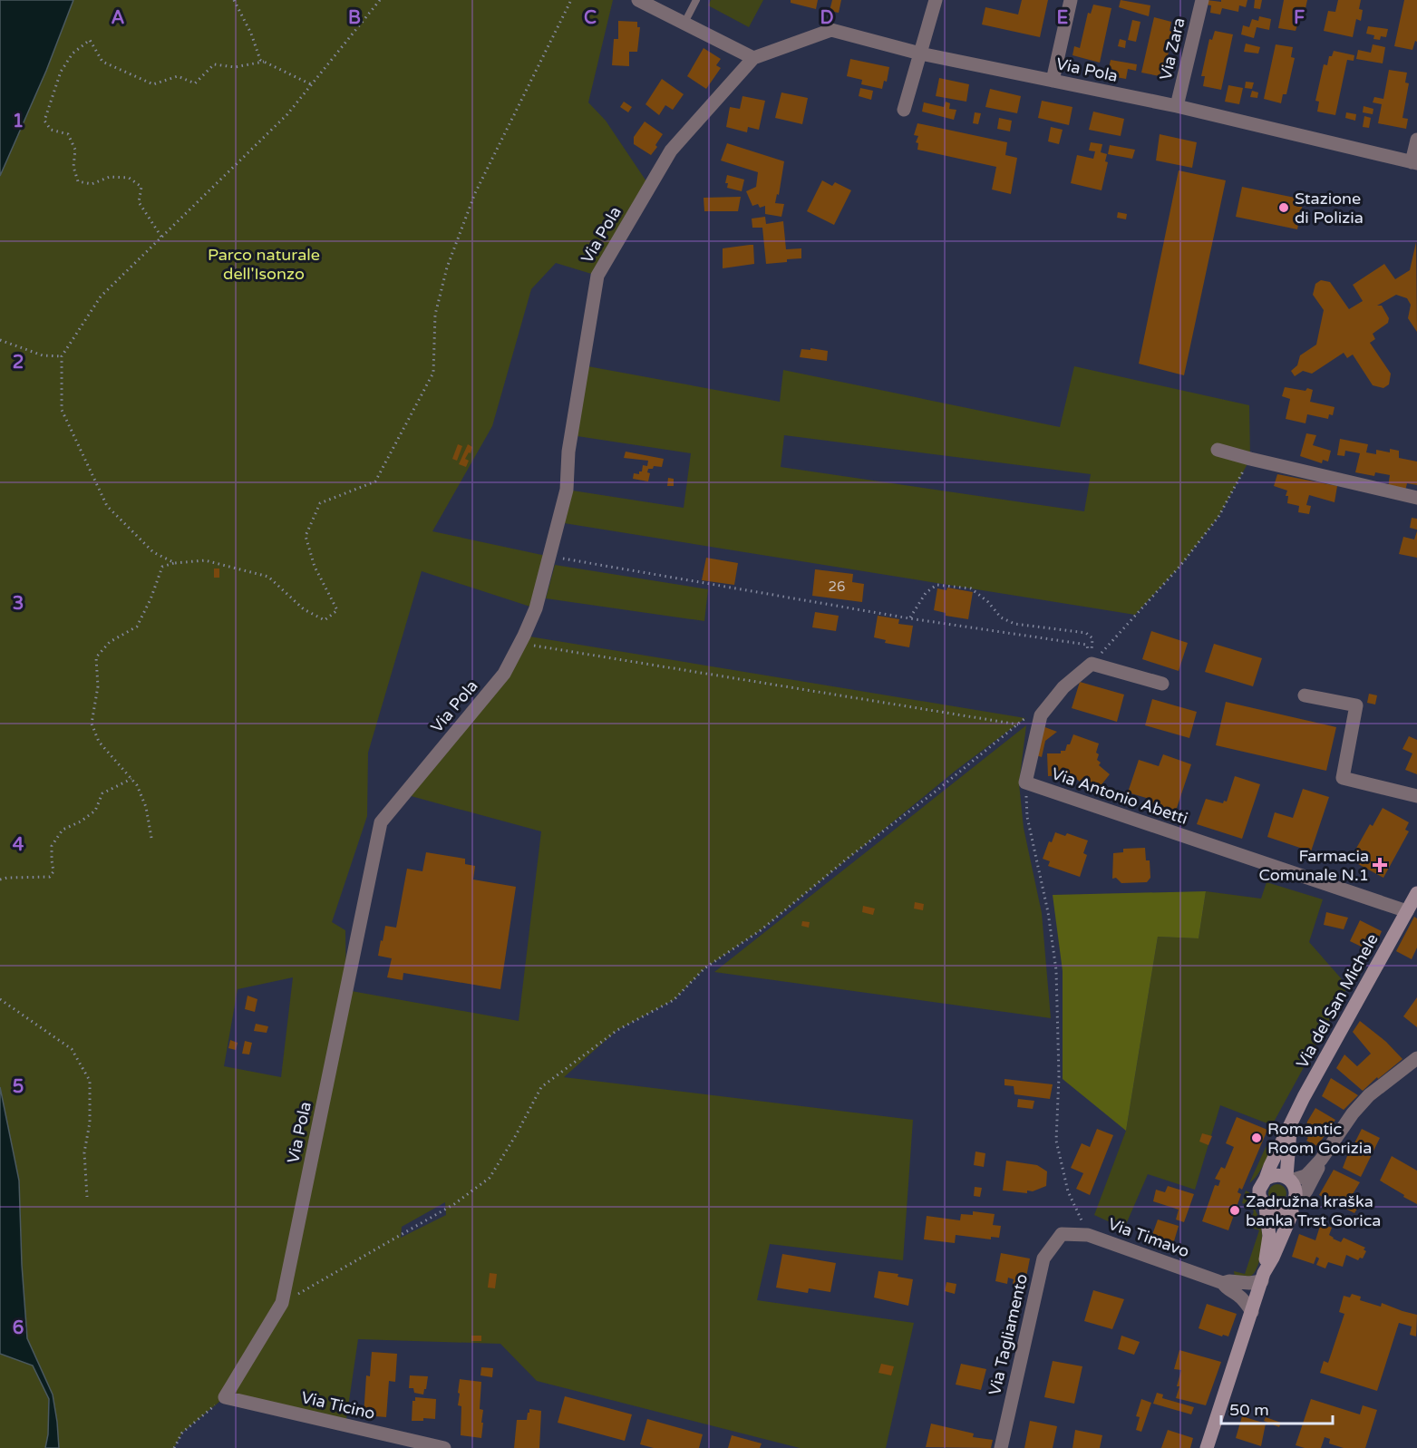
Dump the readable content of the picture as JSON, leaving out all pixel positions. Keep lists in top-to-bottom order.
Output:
{
  "streets": {
    "main road": ["Via del San Michele"],
    "street": [
      "Via Zara",
      "Via Pola",
      "Via Antonio Abetti",
      "Via Timavo",
      "Via Tagliamento",
      "Via Ticino"
    ]
  },
  "crossings": [
    ["Via Zara", "Via Pola"],
    ["Via Pola", "Via Ticino"],
    ["Via Antonio Abetti", "Via del San Michele"],
    ["Via del San Michele", "Via Timavo"],
    ["Via Timavo", "Via Tagliamento"]
  ],
  "parks": ["Parco naturale dell'Isonzo"],
  "places": {
    "other": ["Stazione di Polizia", "Romantic Room Gorizia", "Zadružna kraška banka Trst Gorica"],
    "health": ["Farmacia Comunale N.1"]
  },
  "house_numbers": ["26"],
  "scale_bar": "50 m",
  "grid": {
    "columns": [
      "A",
      "B",
      "C",
      "D",
      "E",
      "F"
    ],
    "rows": [
      "1",
      "2",
      "3",
      "4",
      "5",
      "6"
    ]
  }
}
